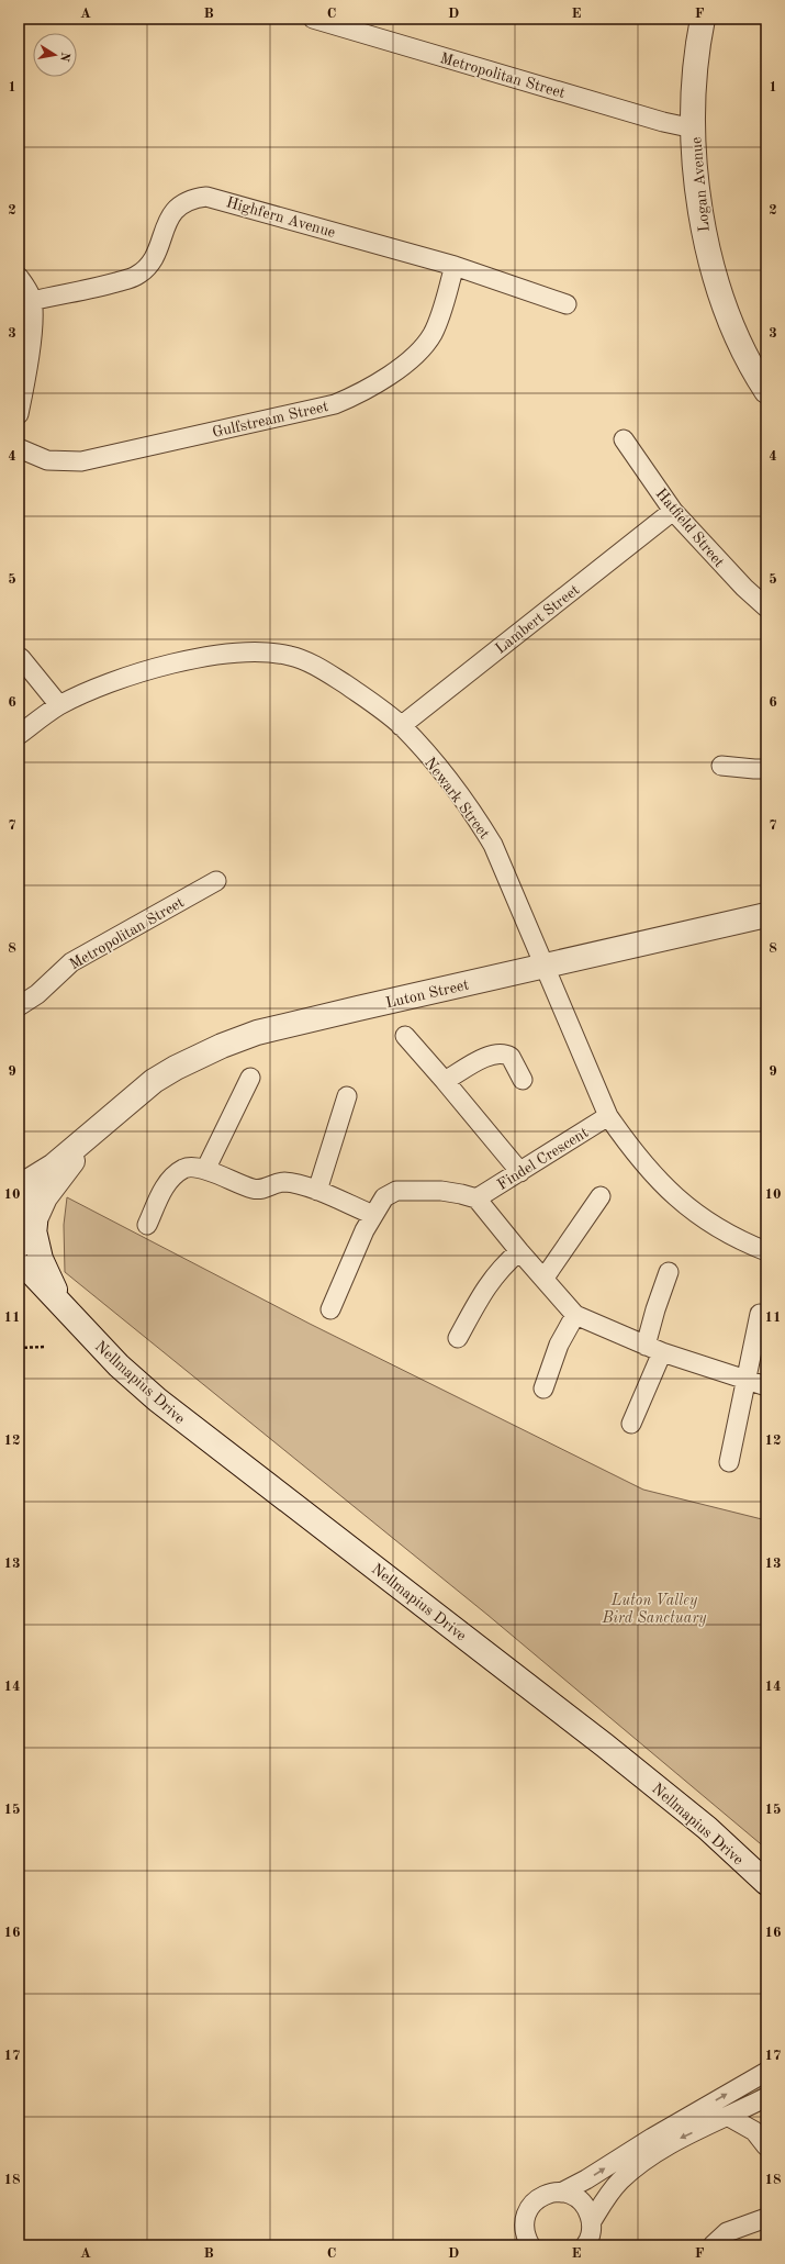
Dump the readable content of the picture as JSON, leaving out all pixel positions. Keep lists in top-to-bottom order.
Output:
{
  "streets": {
    "street": [
      "Metropolitan Street",
      "Logan Avenue",
      "Highfern Avenue",
      "Gulfstream Street",
      "Hatfield Street",
      "Lambert Street",
      "Newark Street",
      "Luton Street",
      "Findel Crescent",
      "Nellmapius Drive"
    ]
  },
  "crossings": [
    ["Metropolitan Street", "Logan Avenue"],
    ["Highfern Avenue", "Gulfstream Street"],
    ["Hatfield Street", "Lambert Street"],
    ["Lambert Street", "Newark Street"],
    ["Newark Street", "Luton Street"],
    ["Newark Street", "Findel Crescent"],
    ["Luton Street", "Nellmapius Drive"]
  ],
  "parks": ["Luton Valley Bird Sanctuary"],
  "north": "right",
  "grid": {
    "columns": [
      "A",
      "B",
      "C",
      "D",
      "E",
      "F"
    ],
    "rows": [
      "1",
      "2",
      "3",
      "4",
      "5",
      "6",
      "7",
      "8",
      "9",
      "10",
      "11",
      "12",
      "13",
      "14",
      "15",
      "16",
      "17",
      "18"
    ]
  }
}
